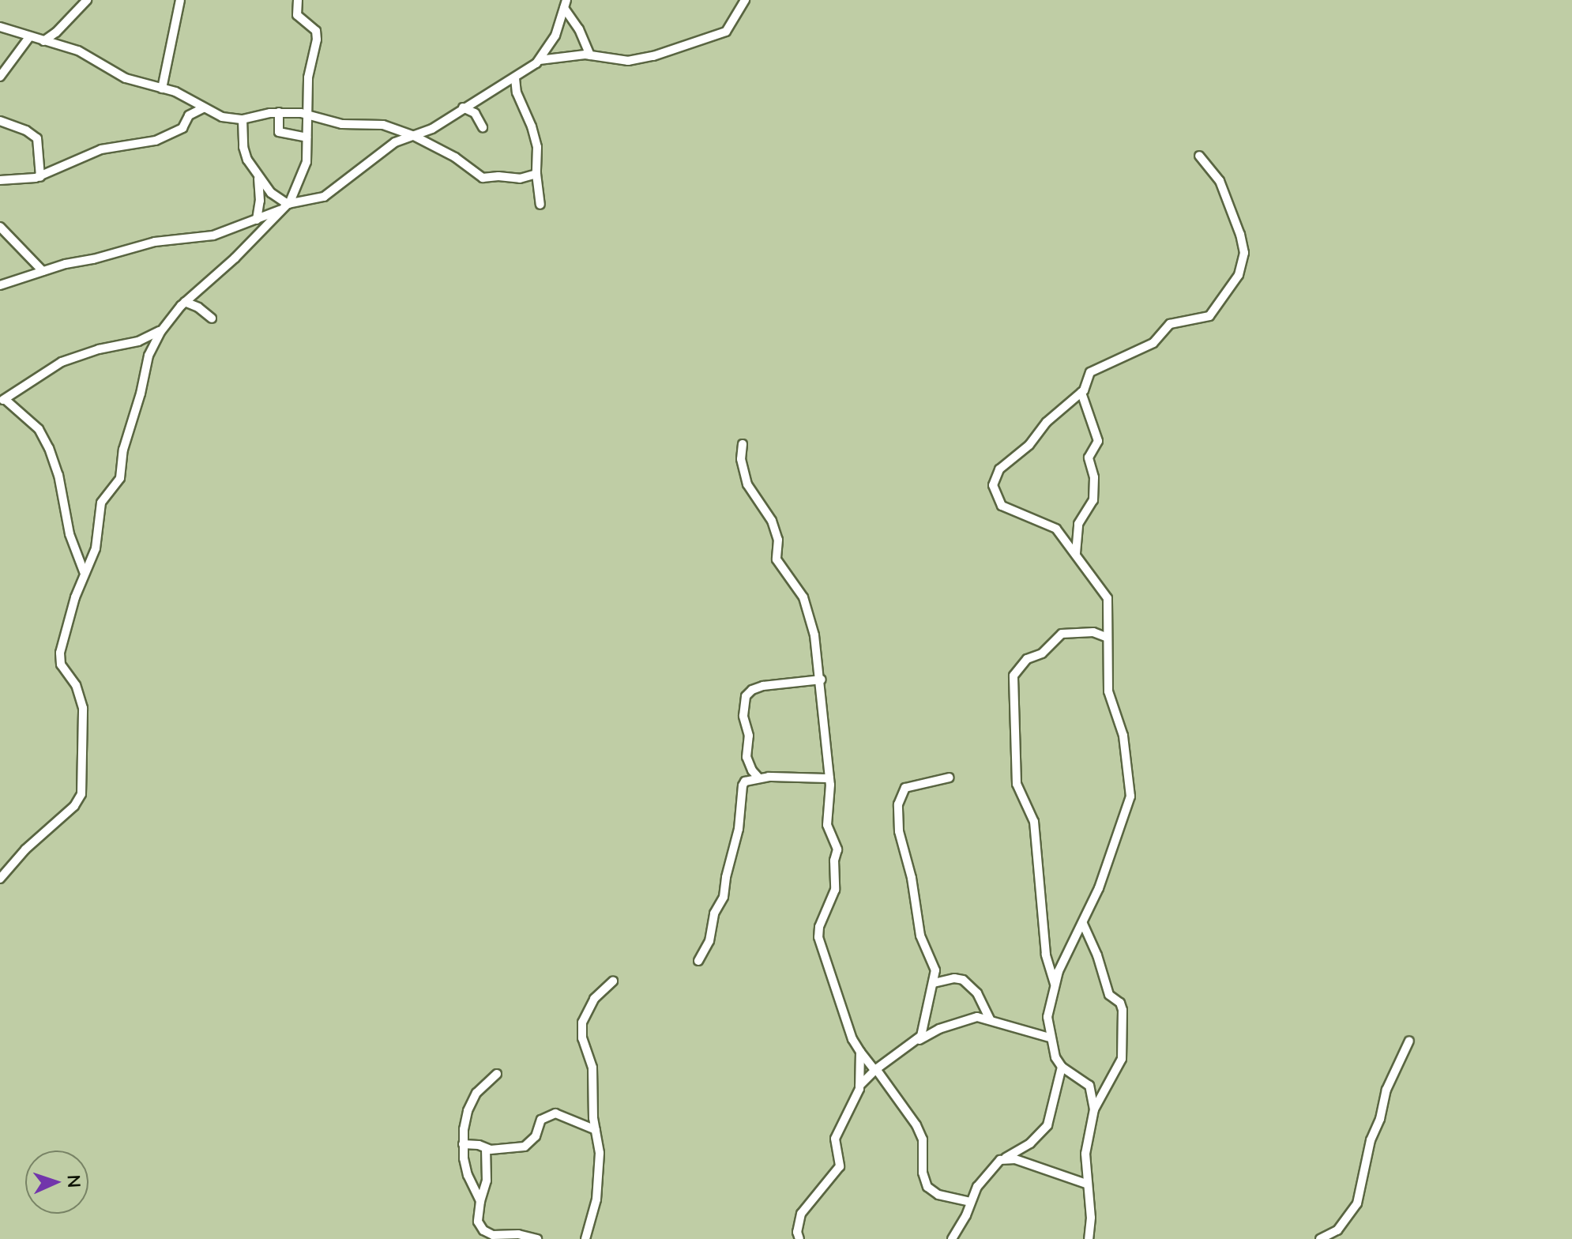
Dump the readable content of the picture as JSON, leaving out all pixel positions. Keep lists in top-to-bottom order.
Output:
{
  "north": "right"
}
